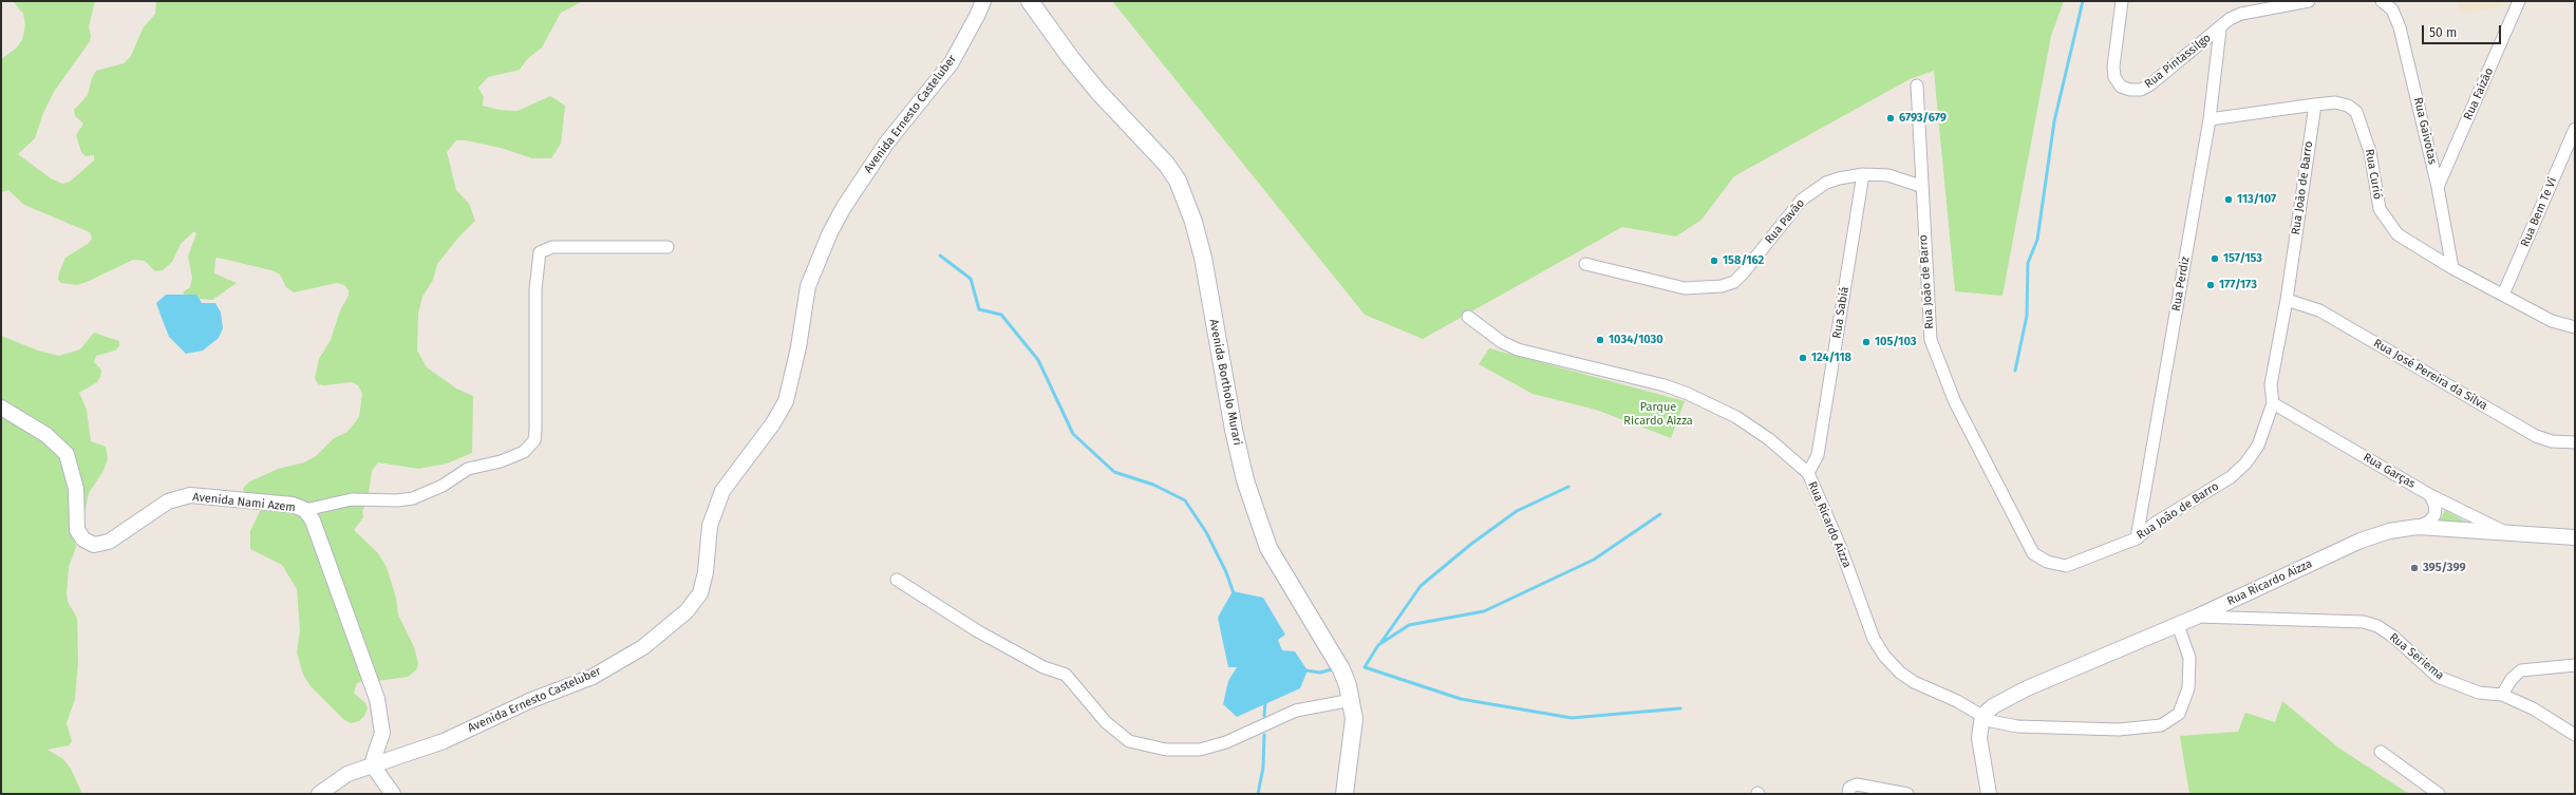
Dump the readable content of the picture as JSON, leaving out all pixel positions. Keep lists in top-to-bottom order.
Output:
{
  "streets": {
    "main road": ["Avenida Bortholo Murari"],
    "street": [
      "Rua Pintassilgo",
      "Rua Faizão",
      "Avenida Ernesto Casteluber",
      "Rua Gaivotas",
      "Rua Curió",
      "Rua João de Barro",
      "Rua Bem Te Vi",
      "Rua Pavão",
      "Rua Perdiz",
      "Rua Sabiá",
      "Rua José Pereira da Silva",
      "Rua Garças",
      "Avenida Nami Azem",
      "Rua Ricardo Aizza",
      "Rua Seriema"
    ]
  },
  "crossings": [
    ["Rua Pintassilgo", "Rua Perdiz"],
    ["Rua Faizão", "Rua Gaivotas"],
    ["Avenida Ernesto Casteluber", "Avenida Nami Azem"],
    ["Rua Gaivotas", "Rua Curió"],
    ["Rua Curió", "Rua João de Barro"],
    ["Rua Curió", "Rua Bem Te Vi"],
    ["Rua Curió", "Rua Perdiz"],
    ["Rua João de Barro", "Rua Pavão"],
    ["Rua João de Barro", "Rua Perdiz"],
    ["Rua João de Barro", "Rua José Pereira da Silva"],
    ["Rua João de Barro", "Rua Garças"],
    ["Rua Pavão", "Rua Sabiá"],
    ["Rua Sabiá", "Rua Ricardo Aizza"],
    ["Rua Garças", "Rua Ricardo Aizza"],
    ["Rua Ricardo Aizza", "Rua Seriema"]
  ],
  "parks": ["Parque Ricardo Aizza"],
  "places": [
    "6793/679",
    "113/107",
    "157/153",
    "158/162",
    "177/173",
    "1034/1030",
    "105/103",
    "124/118",
    "395/399"
  ],
  "scale_bar": "50 m"
}
